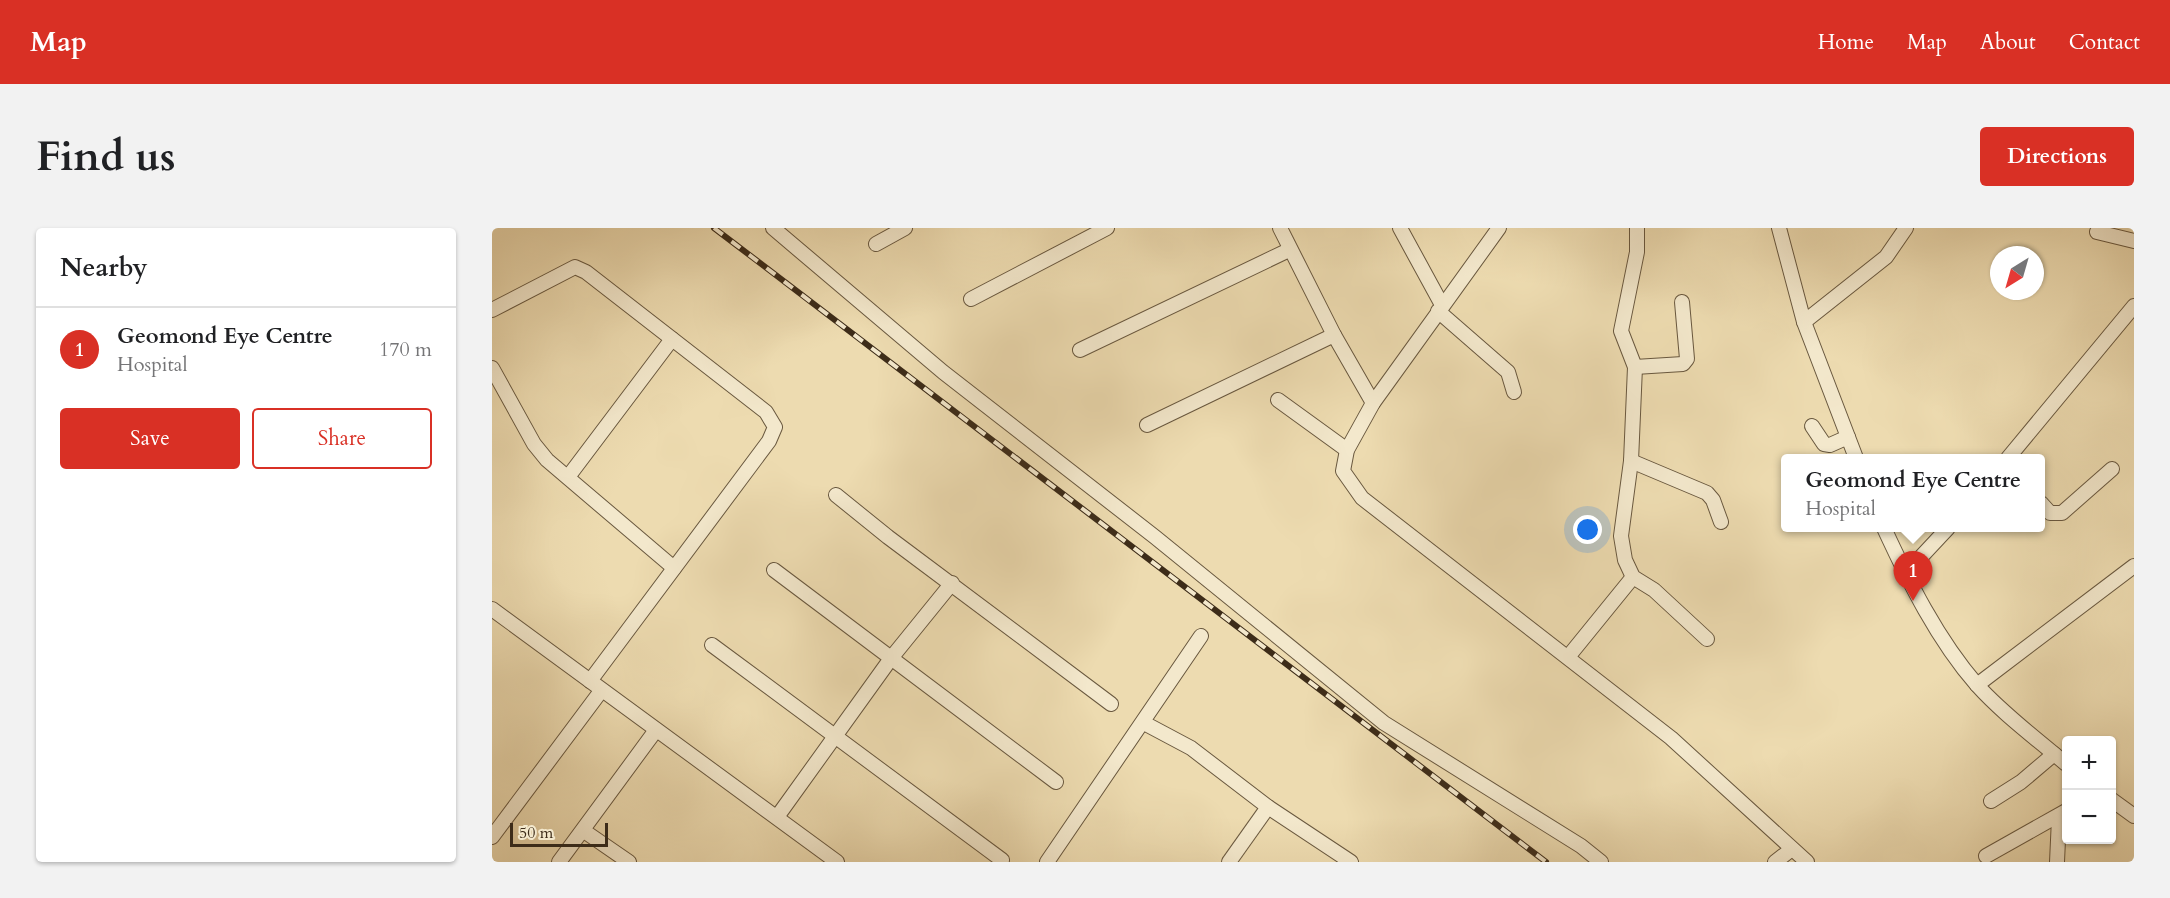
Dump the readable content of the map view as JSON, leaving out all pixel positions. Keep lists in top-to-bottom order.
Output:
{
  "scale_bar": "50 m",
  "north": "bottom left",
  "page": {
    "header": "Map",
    "nav": [
      "Home",
      "Map",
      "About",
      "Contact"
    ],
    "buttons": [
      "Directions",
      ["Save", "Share"]
    ],
    "title": "Find us",
    "heading": "Nearby",
    "list": [
      {
        "mark": "1",
        "name": "Geomond Eye Centre",
        "note": "Hospital",
        "value": "170 m"
      }
    ],
    "popup": ["Geomond Eye Centre", "Hospital"],
    "pins": "1",
    "map_buttons": ["+", "−"],
    "scale": "50 m"
  }
}
